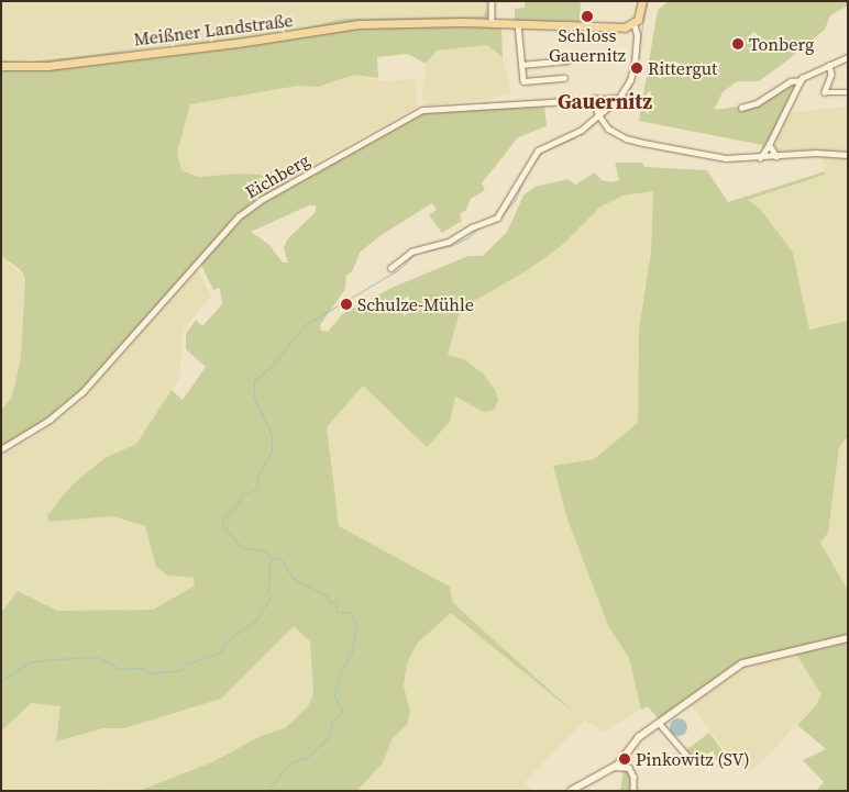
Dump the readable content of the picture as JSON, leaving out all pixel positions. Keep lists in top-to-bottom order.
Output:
{
  "streets": {
    "main road": ["Meißner Landstraße"],
    "street": ["Eichberg"]
  },
  "districts": ["Gauernitz"],
  "places": [
    "Schloss Gauernitz",
    "Tonberg",
    "Rittergut",
    "Schulze-Mühle",
    "Pinkowitz (SV)"
  ]
}
